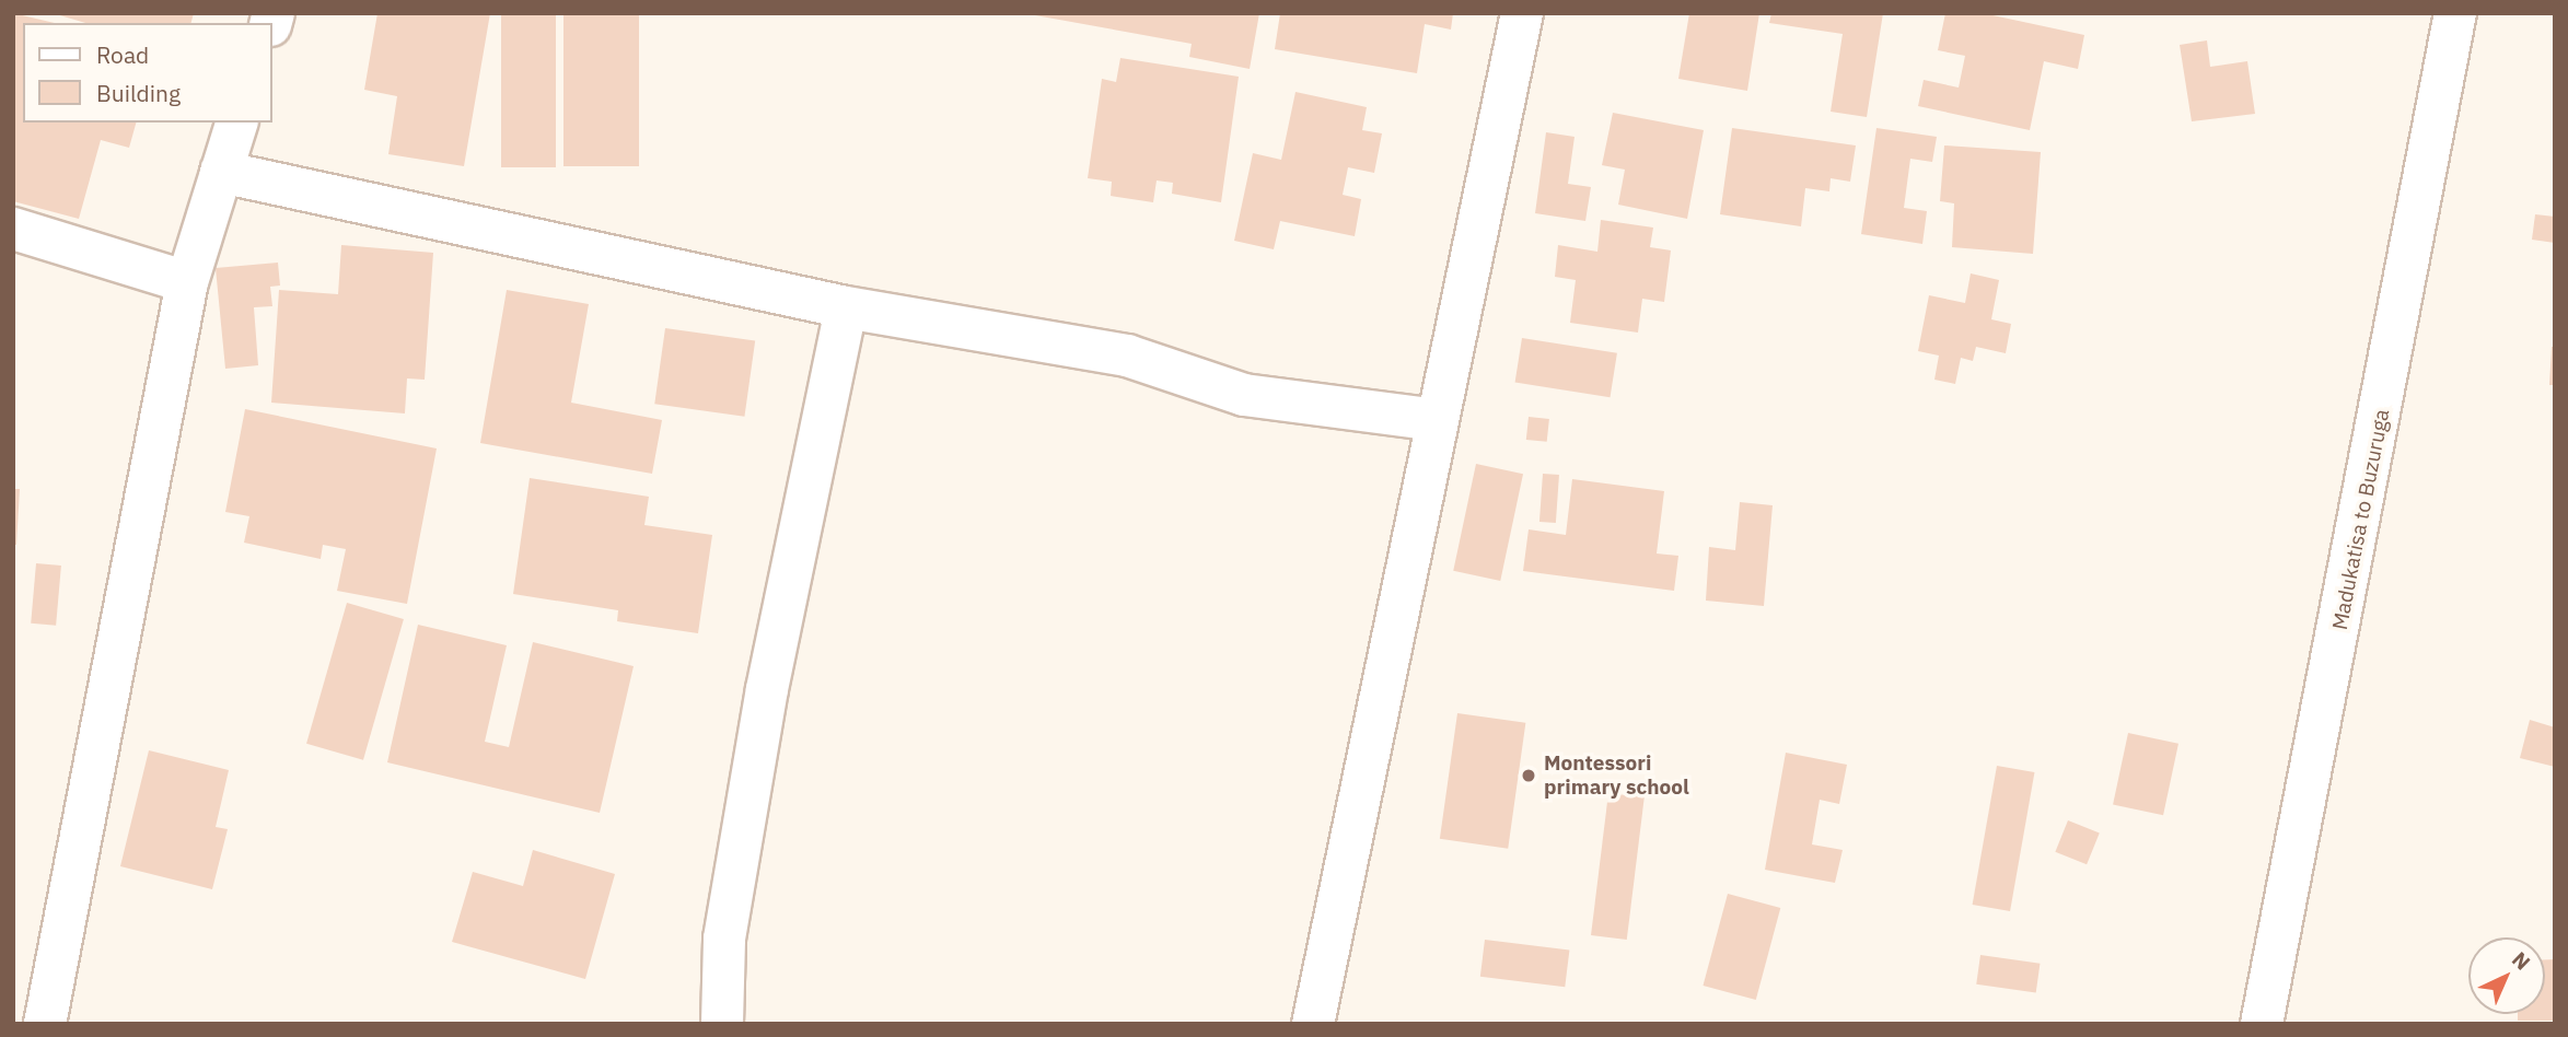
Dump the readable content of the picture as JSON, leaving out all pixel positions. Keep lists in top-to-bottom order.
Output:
{
  "streets": {
    "street": ["Madukatisa to Buzuruga"]
  },
  "places": ["Montessori primary school"],
  "legend": ["Road", "Building"],
  "north": "top right"
}
